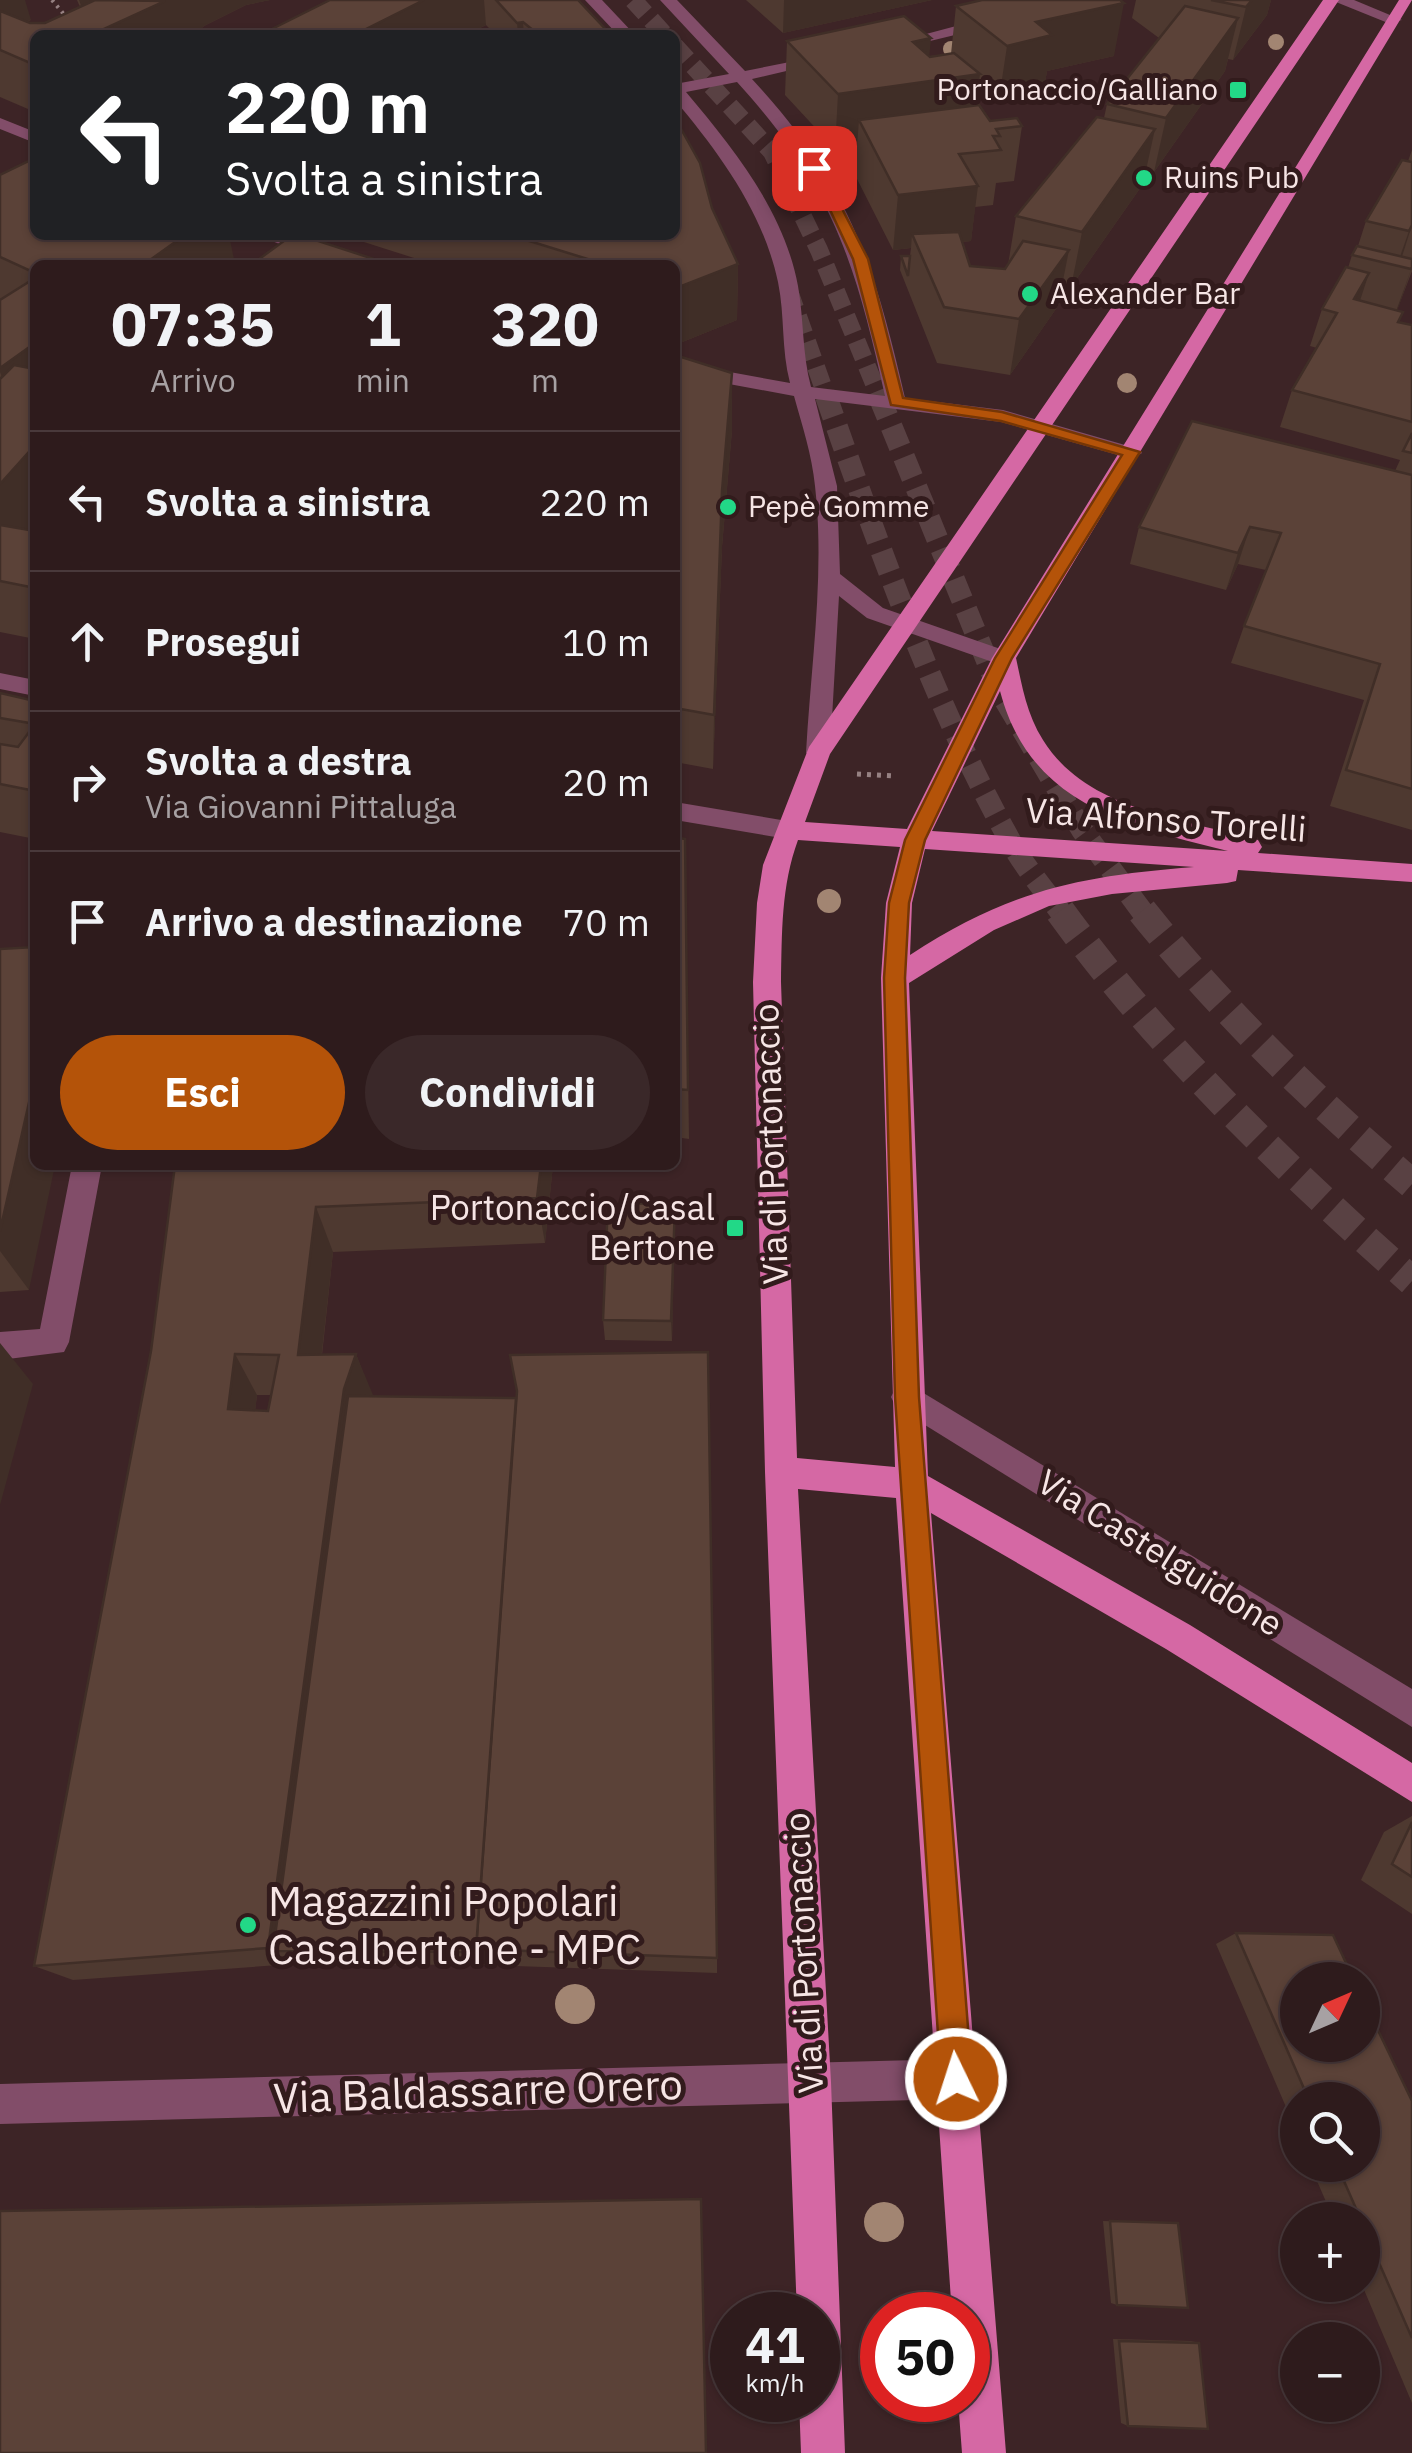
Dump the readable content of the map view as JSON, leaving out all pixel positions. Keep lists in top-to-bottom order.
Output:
{
  "streets": {
    "main road": ["Via Alfonso Torelli", "Via di Portonaccio"],
    "street": ["Via Castelguidone", "Via Baldassarre Orero"]
  },
  "crossings": [
    ["Via Alfonso Torelli", "Via di Portonaccio"],
    ["Via di Portonaccio", "Via Baldassarre Orero"]
  ],
  "places": {
    "transit": ["Portonaccio/Galliano", "Portonaccio/Casal Bertone"],
    "other": [
      "Ruins Pub",
      "Alexander Bar",
      "Pepè Gomme",
      "Magazzini Popolari Casalbertone - MPC"
    ]
  },
  "north": "top right",
  "page": {
    "turn": ["220 m", "Svolta a sinistra"],
    "eta": [
      "07:35",
      "Arrivo",
      "1",
      "min",
      "320",
      "m"
    ],
    "list": [
      {
        "name": "Svolta a sinistra",
        "value": "220 m"
      },
      {
        "name": "Prosegui",
        "value": "10 m"
      },
      {
        "name": "Svolta a destra",
        "note": "Via Giovanni Pittaluga",
        "value": "20 m"
      },
      {
        "name": "Arrivo a destinazione",
        "value": "70 m"
      }
    ],
    "buttons": ["Esci", "Condividi"],
    "map_buttons": ["+", "−"],
    "speed": "41 km/h",
    "limit": "50"
  }
}
